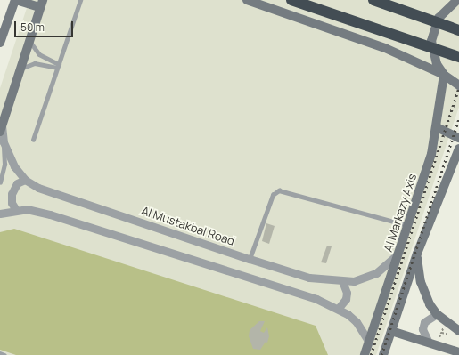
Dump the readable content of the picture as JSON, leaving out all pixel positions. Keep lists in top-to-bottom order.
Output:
{
  "streets": {
    "main road": ["Al Markazy Axis"],
    "street": ["Al Mustakbal Road"]
  },
  "crossings": [
    ["Al Markazy Axis", "Al Mustakbal Road"]
  ],
  "scale_bar": "50 m"
}
